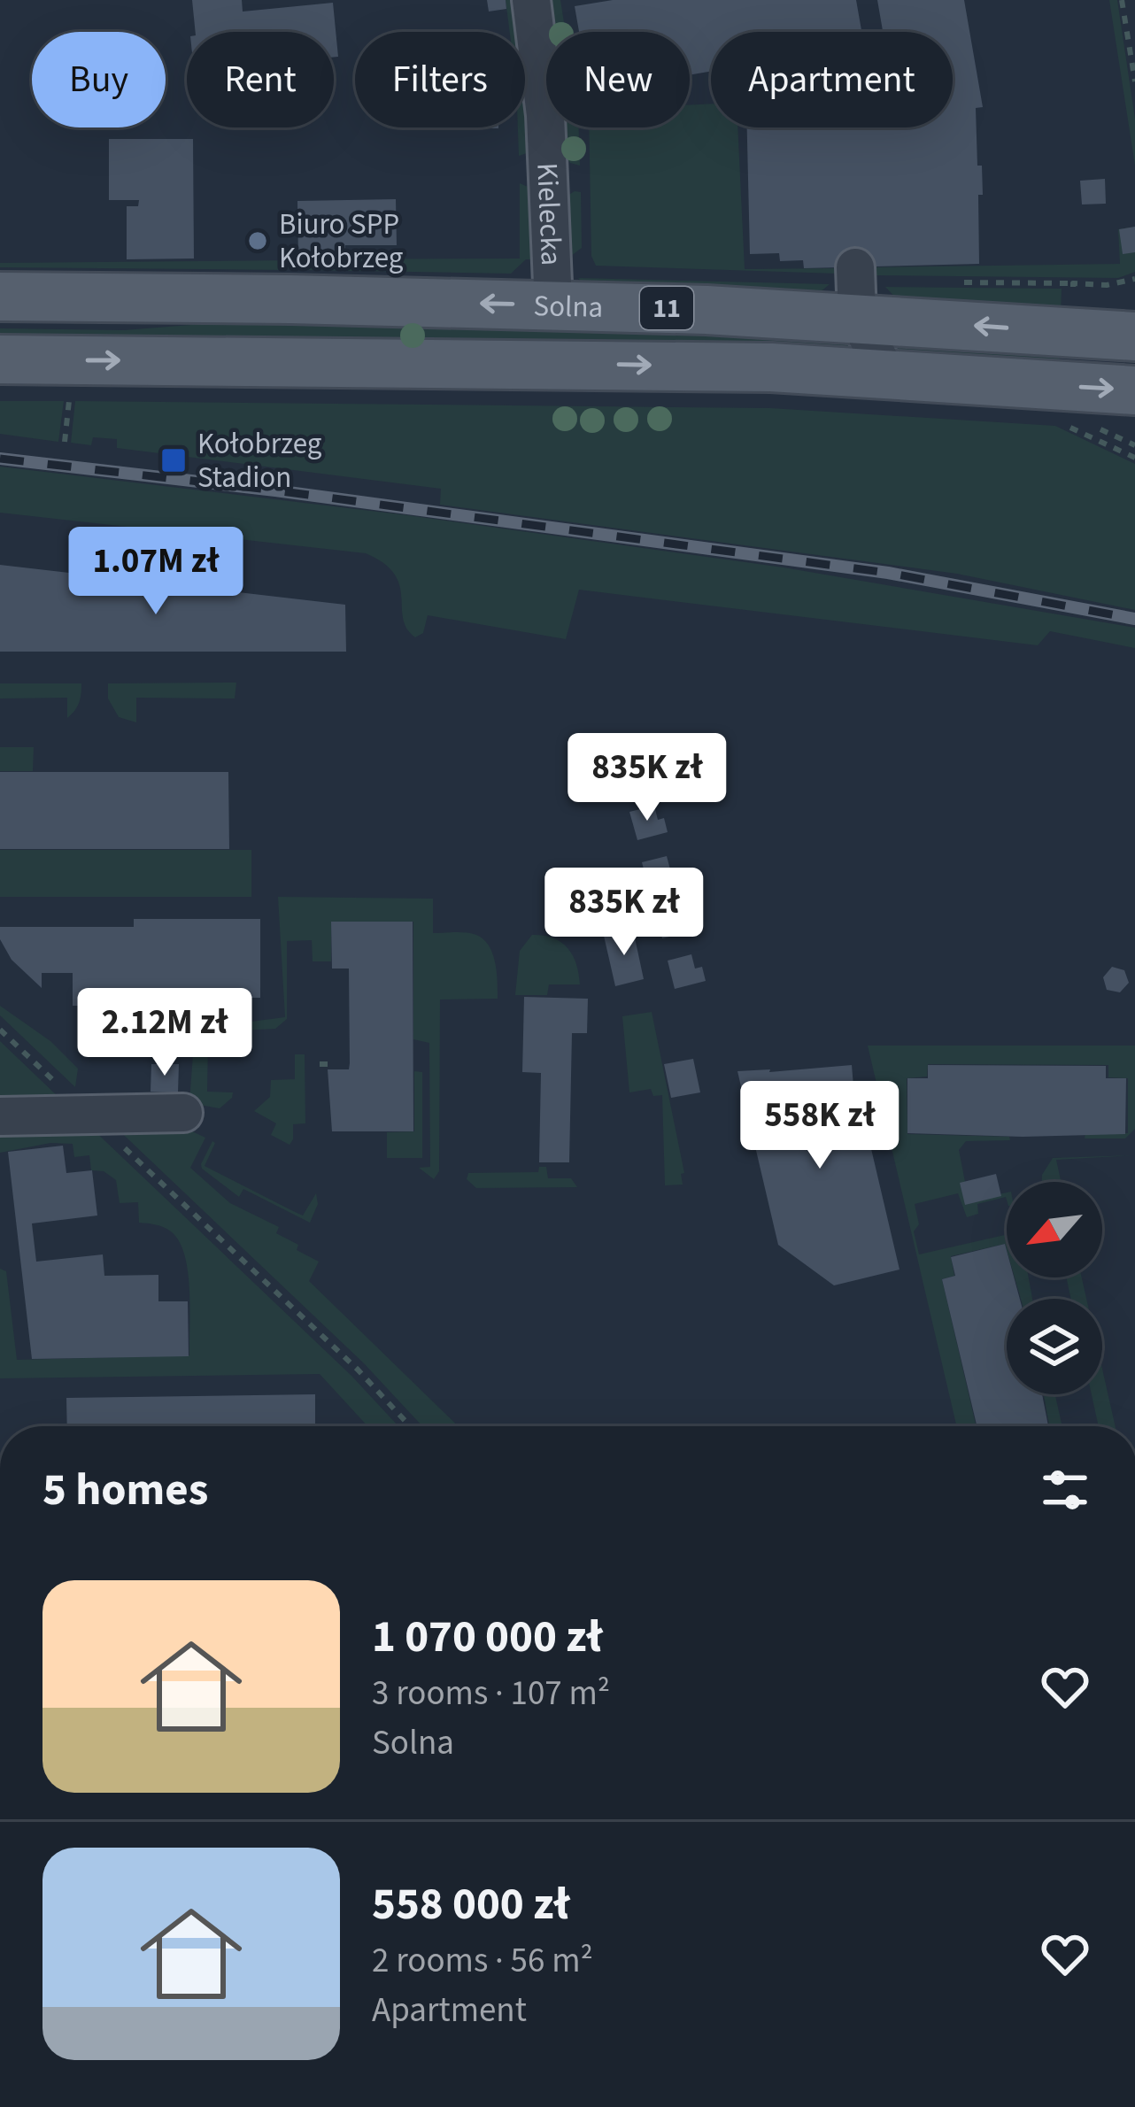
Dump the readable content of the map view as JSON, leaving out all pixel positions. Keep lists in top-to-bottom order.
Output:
{
  "streets": {
    "main road": ["Solna", "11"],
    "street": ["Kielecka"]
  },
  "crossings": [
    ["Kielecka", "Solna"]
  ],
  "places": {
    "other": ["Biuro SPP Kołobrzeg"],
    "transit": ["Kołobrzeg Stadion"]
  },
  "north": "bottom left",
  "page": {
    "chip": [
      "Buy",
      "Rent",
      "Filters",
      "New",
      "Apartment"
    ],
    "price": [
      "1.07M zł",
      "835K zł",
      "835K zł",
      "2.12M zł",
      "558K zł"
    ],
    "heading": "5 homes",
    "list": [
      {
        "name": "1 070 000 zł",
        "note": "3 rooms · 107 m² · Solna"
      },
      {
        "name": "558 000 zł",
        "note": "2 rooms · 56 m² · Apartment"
      }
    ]
  }
}
